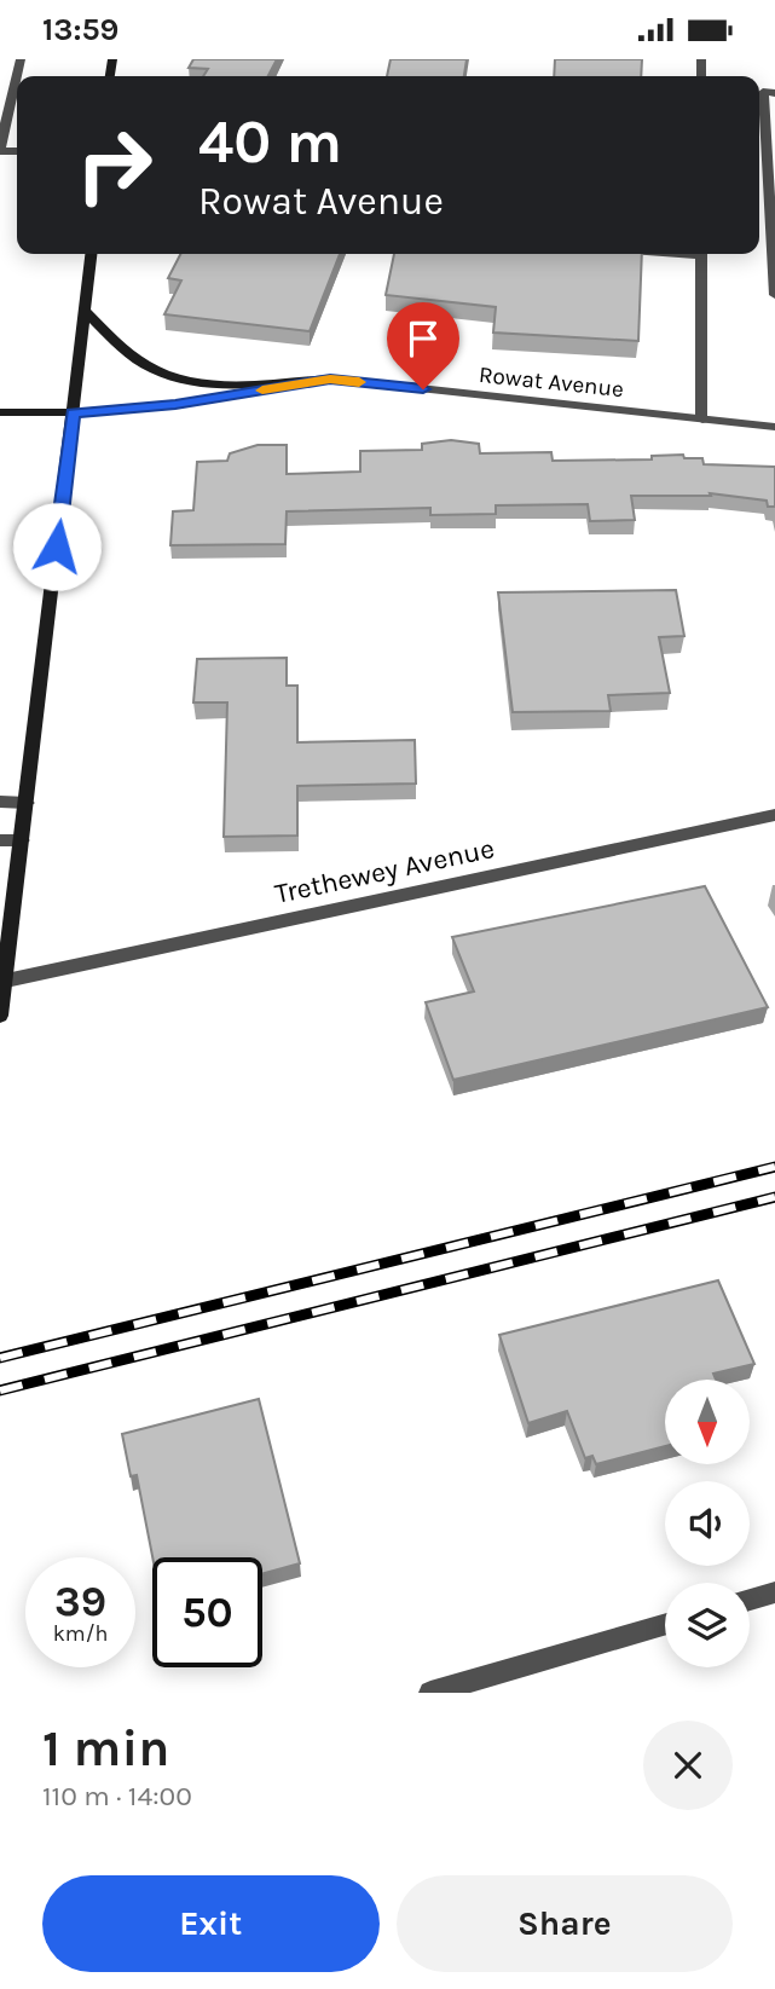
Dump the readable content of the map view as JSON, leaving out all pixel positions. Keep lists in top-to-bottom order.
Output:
{
  "streets": {
    "street": ["Rowat Avenue", "Trethewey Avenue"]
  },
  "north": "bottom",
  "page": {
    "status": "13:59",
    "turn": ["40 m", "Rowat Avenue"],
    "speed": "39 km/h",
    "limit": "50",
    "heading": ["1 min", "110 m · 14:00"],
    "buttons": ["Exit", "Share"]
  }
}
